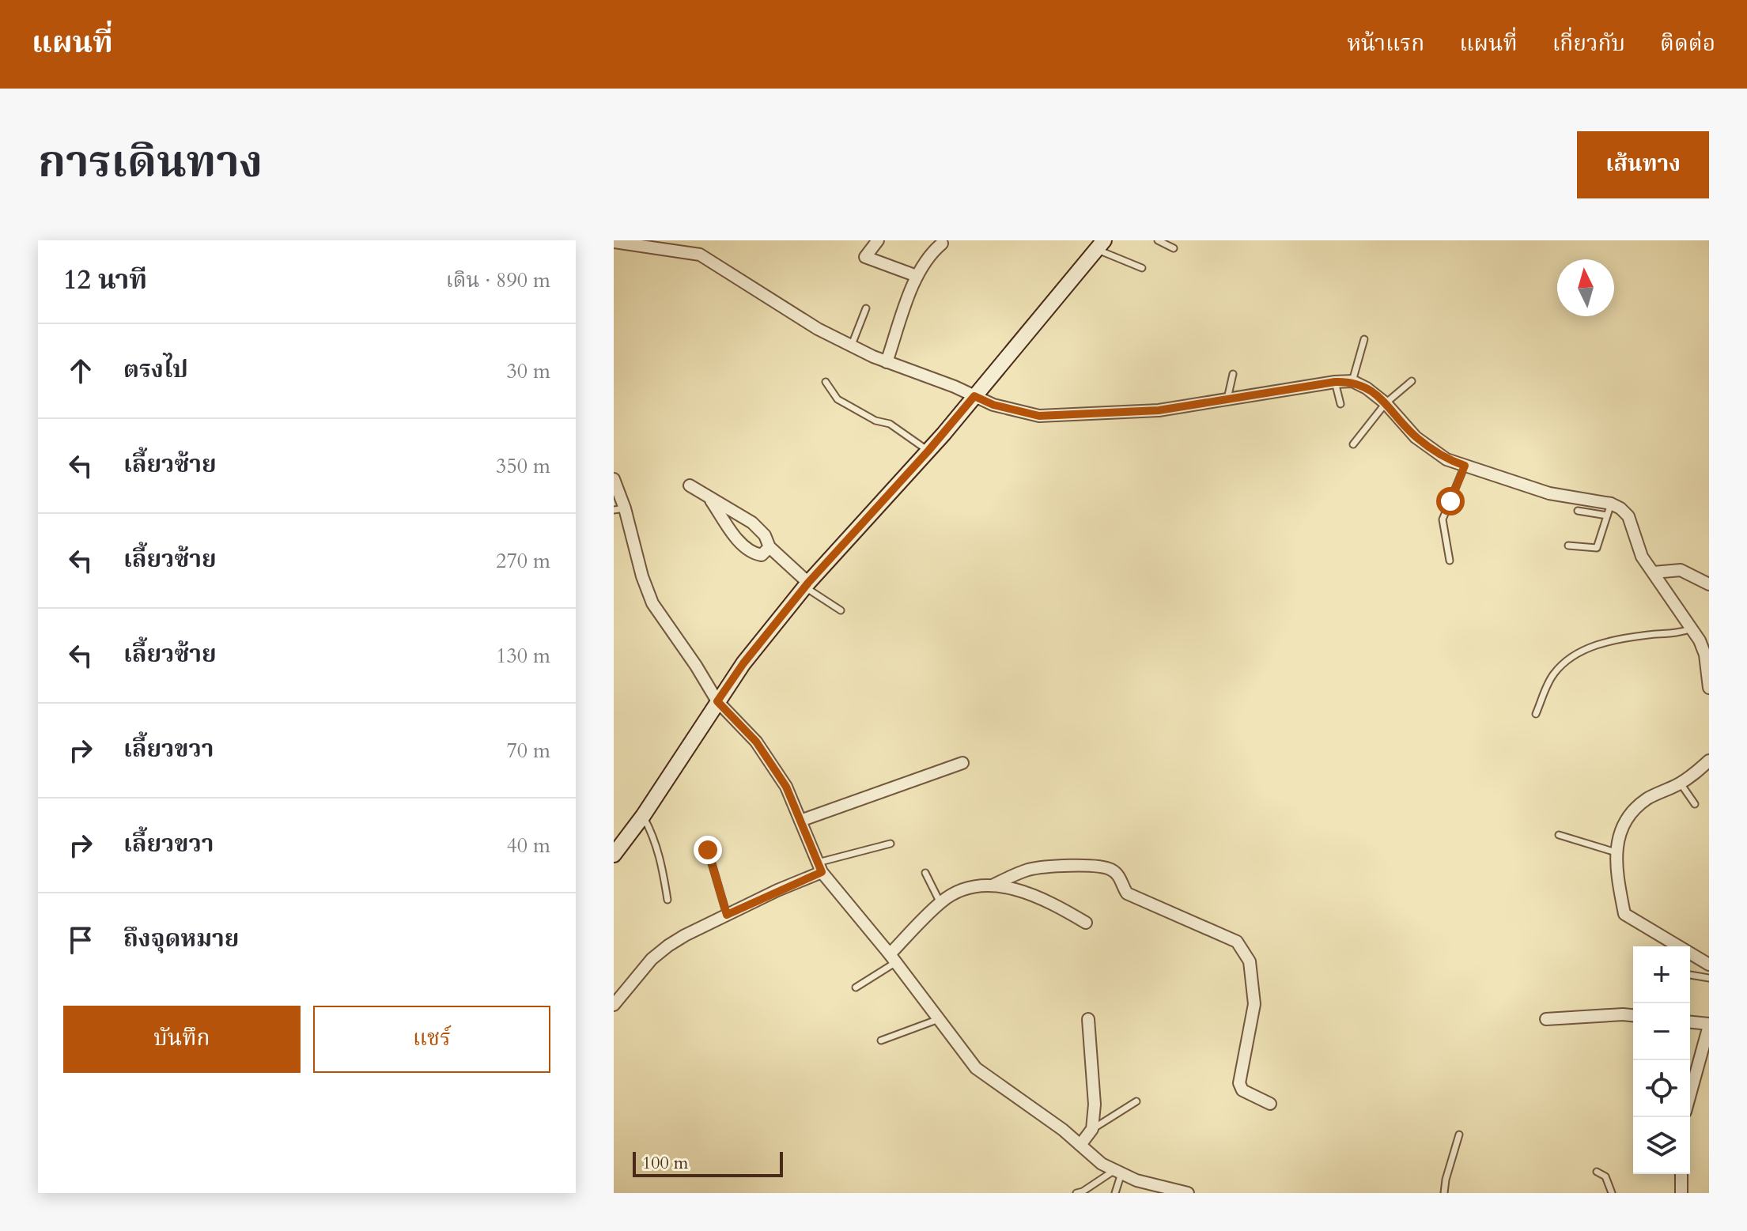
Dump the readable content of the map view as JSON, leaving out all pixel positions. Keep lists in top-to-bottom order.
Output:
{
  "scale_bar": "100 m",
  "north": "top",
  "page": {
    "header": "แผนที่",
    "nav": [
      "หน้าแรก",
      "แผนที่",
      "เกี่ยวกับ",
      "ติดต่อ"
    ],
    "title": "การเดินทาง",
    "buttons": [
      "เส้นทาง",
      ["บันทึก", "แชร์"]
    ],
    "heading": ["12 นาที", "เดิน · 890 m"],
    "list": [
      ["ตรงไป", "30 m"],
      ["เลี้ยวซ้าย", "350 m"],
      ["เลี้ยวซ้าย", "270 m"],
      ["เลี้ยวซ้าย", "130 m"],
      ["เลี้ยวขวา", "70 m"],
      ["เลี้ยวขวา", "40 m"],
      "ถึงจุดหมาย"
    ],
    "map_buttons": ["+", "−"],
    "scale": "100 m"
  }
}
